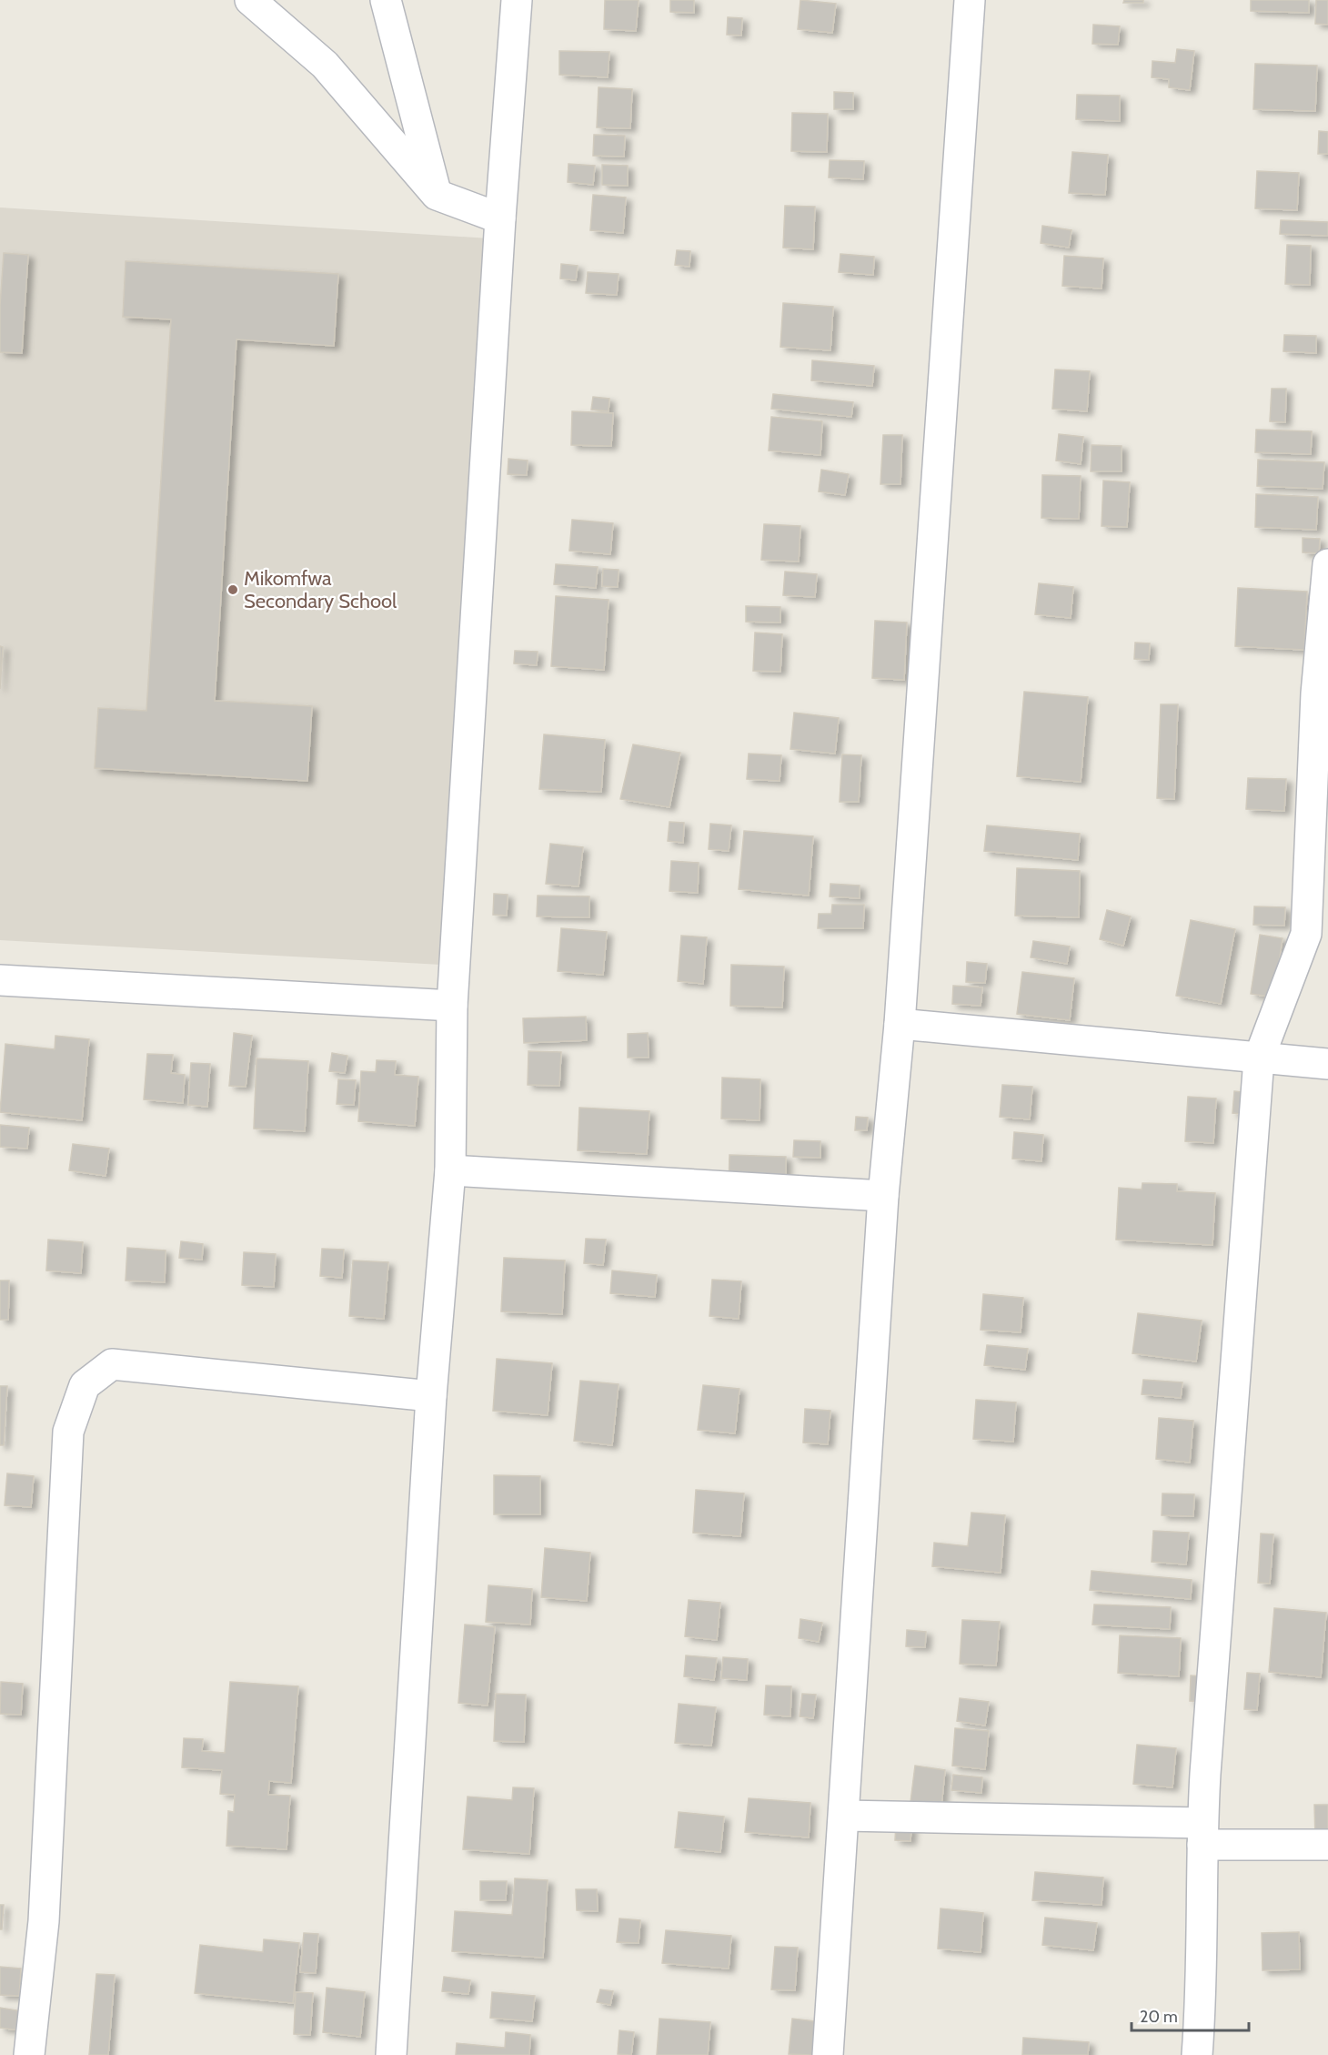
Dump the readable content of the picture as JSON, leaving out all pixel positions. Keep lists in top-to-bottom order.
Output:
{
  "places": ["Mikomfwa Secondary School"],
  "scale_bar": "20 m"
}
